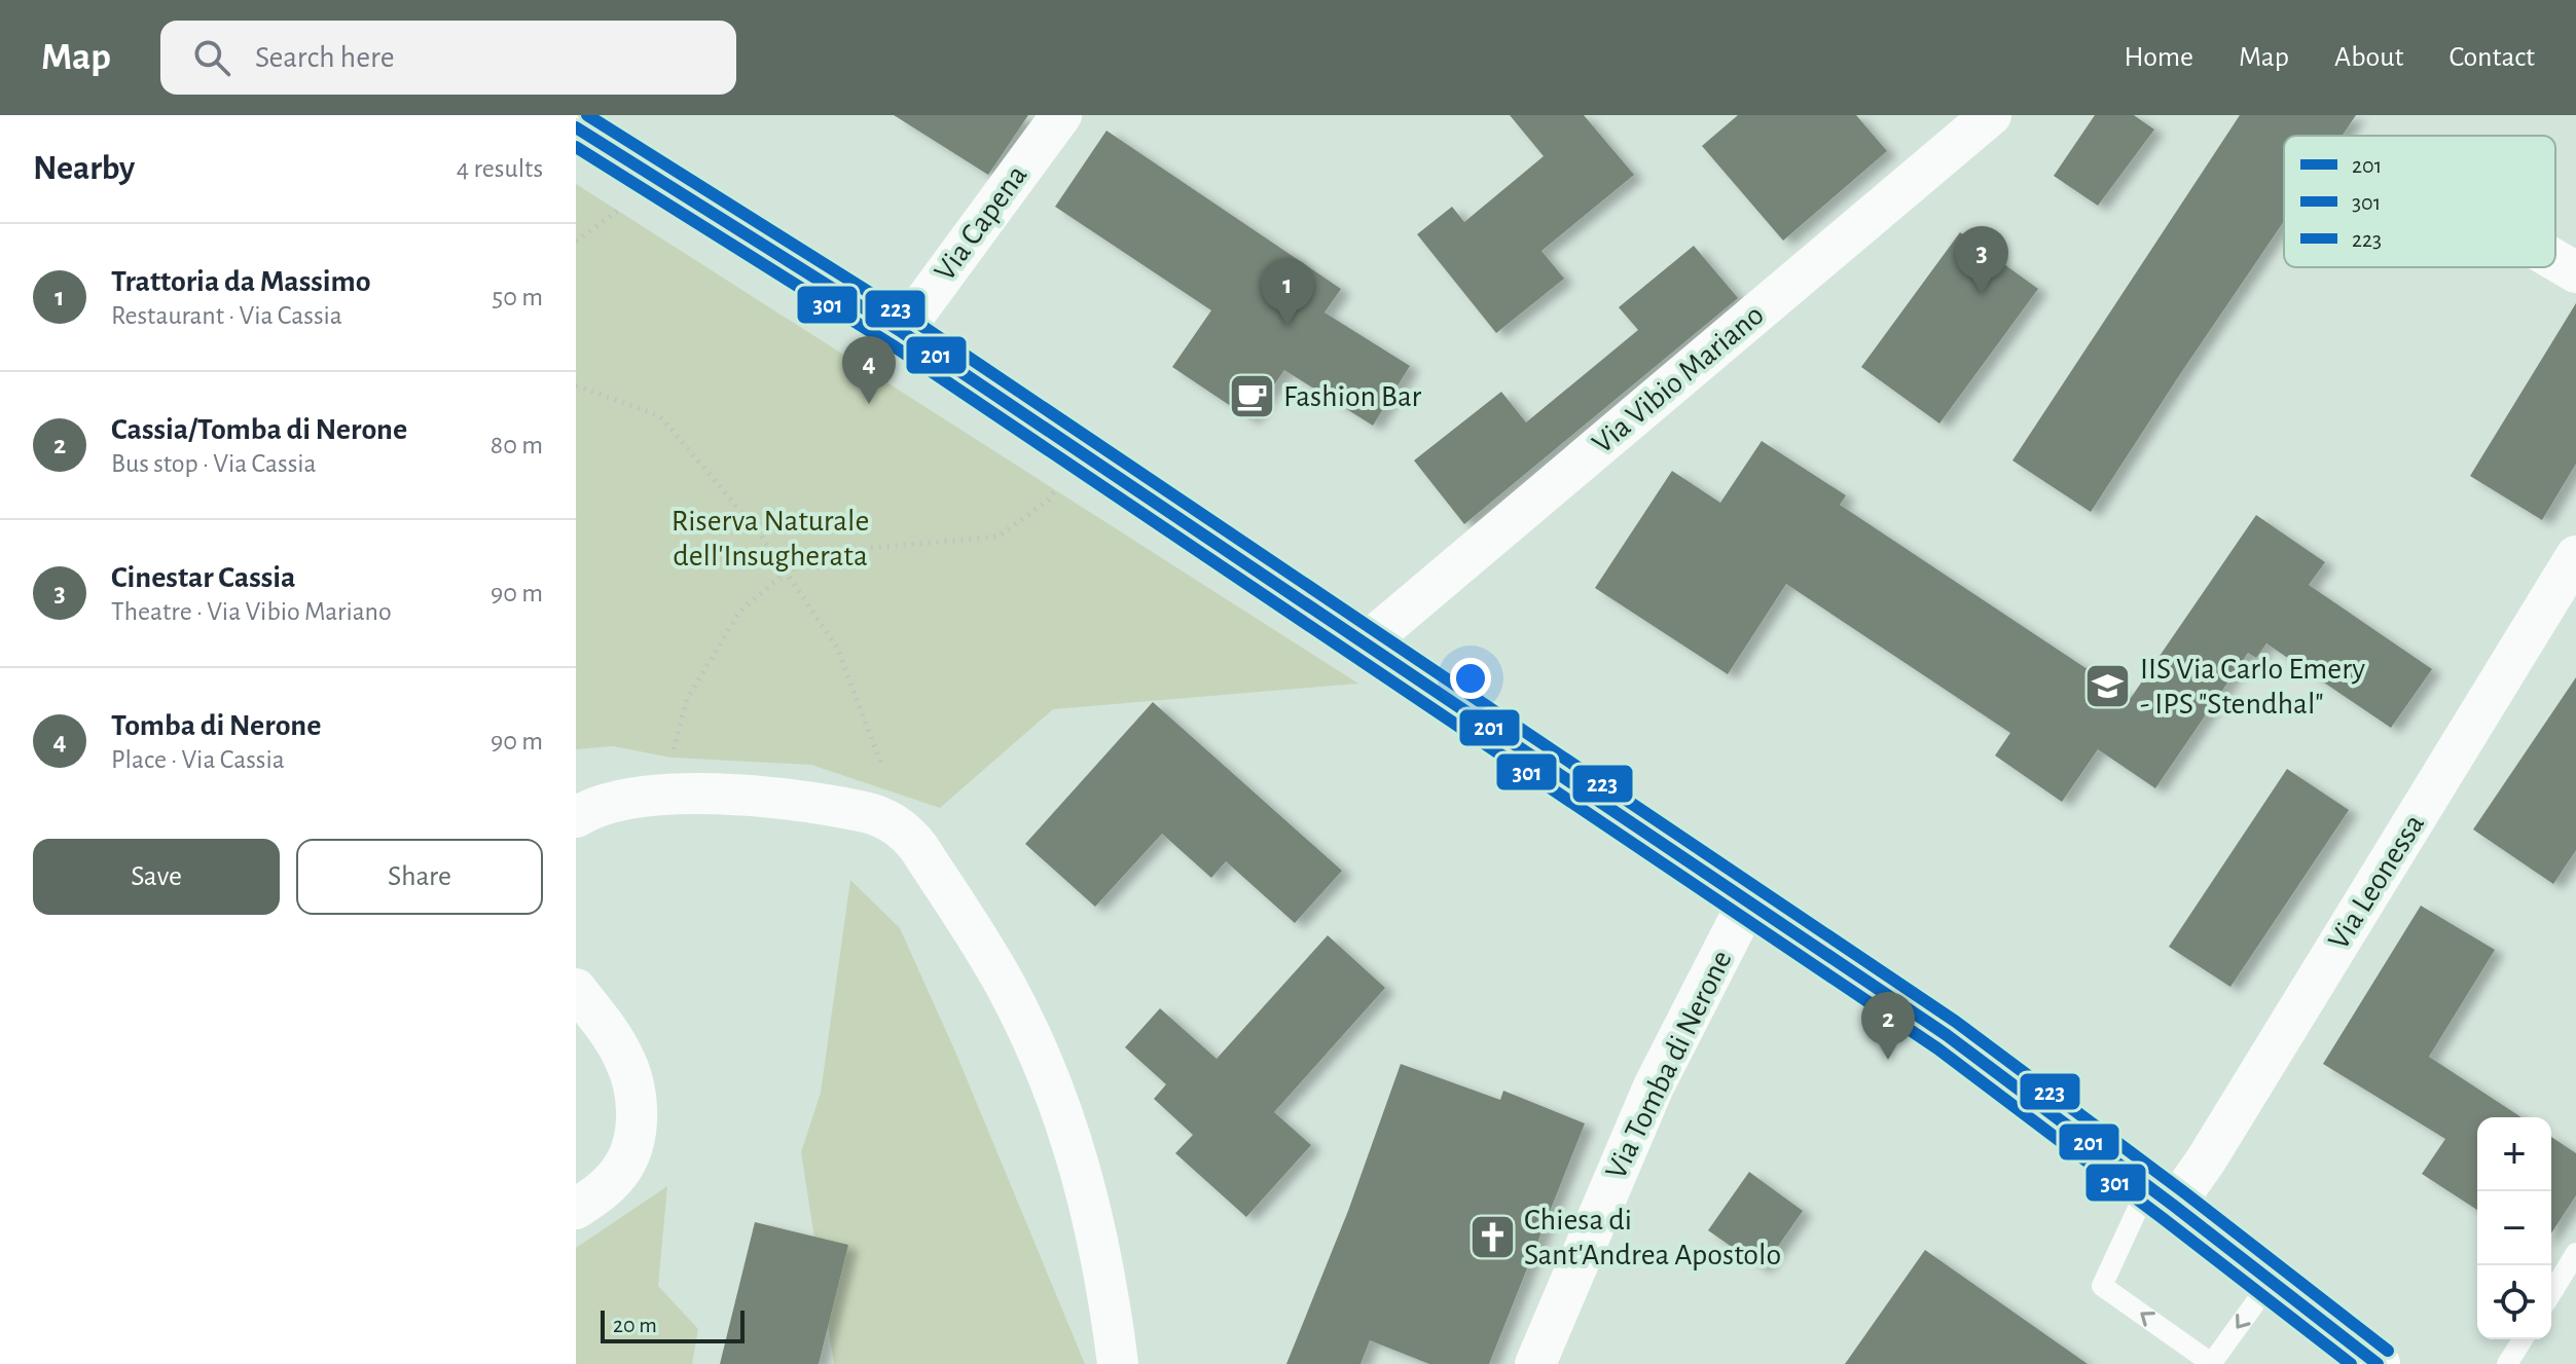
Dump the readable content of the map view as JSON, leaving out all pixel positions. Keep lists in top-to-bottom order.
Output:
{
  "streets": {
    "street": [
      "Via Capena",
      "Via Vibio Mariano",
      "Via Leonessa",
      "Via Tomba di Nerone"
    ]
  },
  "parks": ["Riserva Naturale dell'Insugherata"],
  "places": {
    "cafe": ["Fashion Bar"],
    "school or university": ["IIS Via Carlo Emery - IPS \"Stendhal\""],
    "church": ["Chiesa di Sant'Andrea Apostolo"]
  },
  "lines": ["transit line 223", "transit line 201", "transit line 301"],
  "legend": ["201", "301", "223"],
  "scale_bar": "20 m",
  "page": {
    "header": "Map",
    "search": "Search here",
    "nav": [
      "Home",
      "Map",
      "About",
      "Contact"
    ],
    "heading": ["Nearby", "4 results"],
    "list": [
      {
        "mark": "1",
        "name": "Trattoria da Massimo",
        "note": "Restaurant · Via Cassia",
        "value": "50 m"
      },
      {
        "mark": "2",
        "name": "Cassia/Tomba di Nerone",
        "note": "Bus stop · Via Cassia",
        "value": "80 m"
      },
      {
        "mark": "3",
        "name": "Cinestar Cassia",
        "note": "Theatre · Via Vibio Mariano",
        "value": "90 m"
      },
      {
        "mark": "4",
        "name": "Tomba di Nerone",
        "note": "Place · Via Cassia",
        "value": "90 m"
      }
    ],
    "pins": [
      "3",
      "1",
      "4",
      "2"
    ],
    "buttons": ["Save", "Share"],
    "map_buttons": ["+", "−"],
    "scale": "20 m"
  }
}
